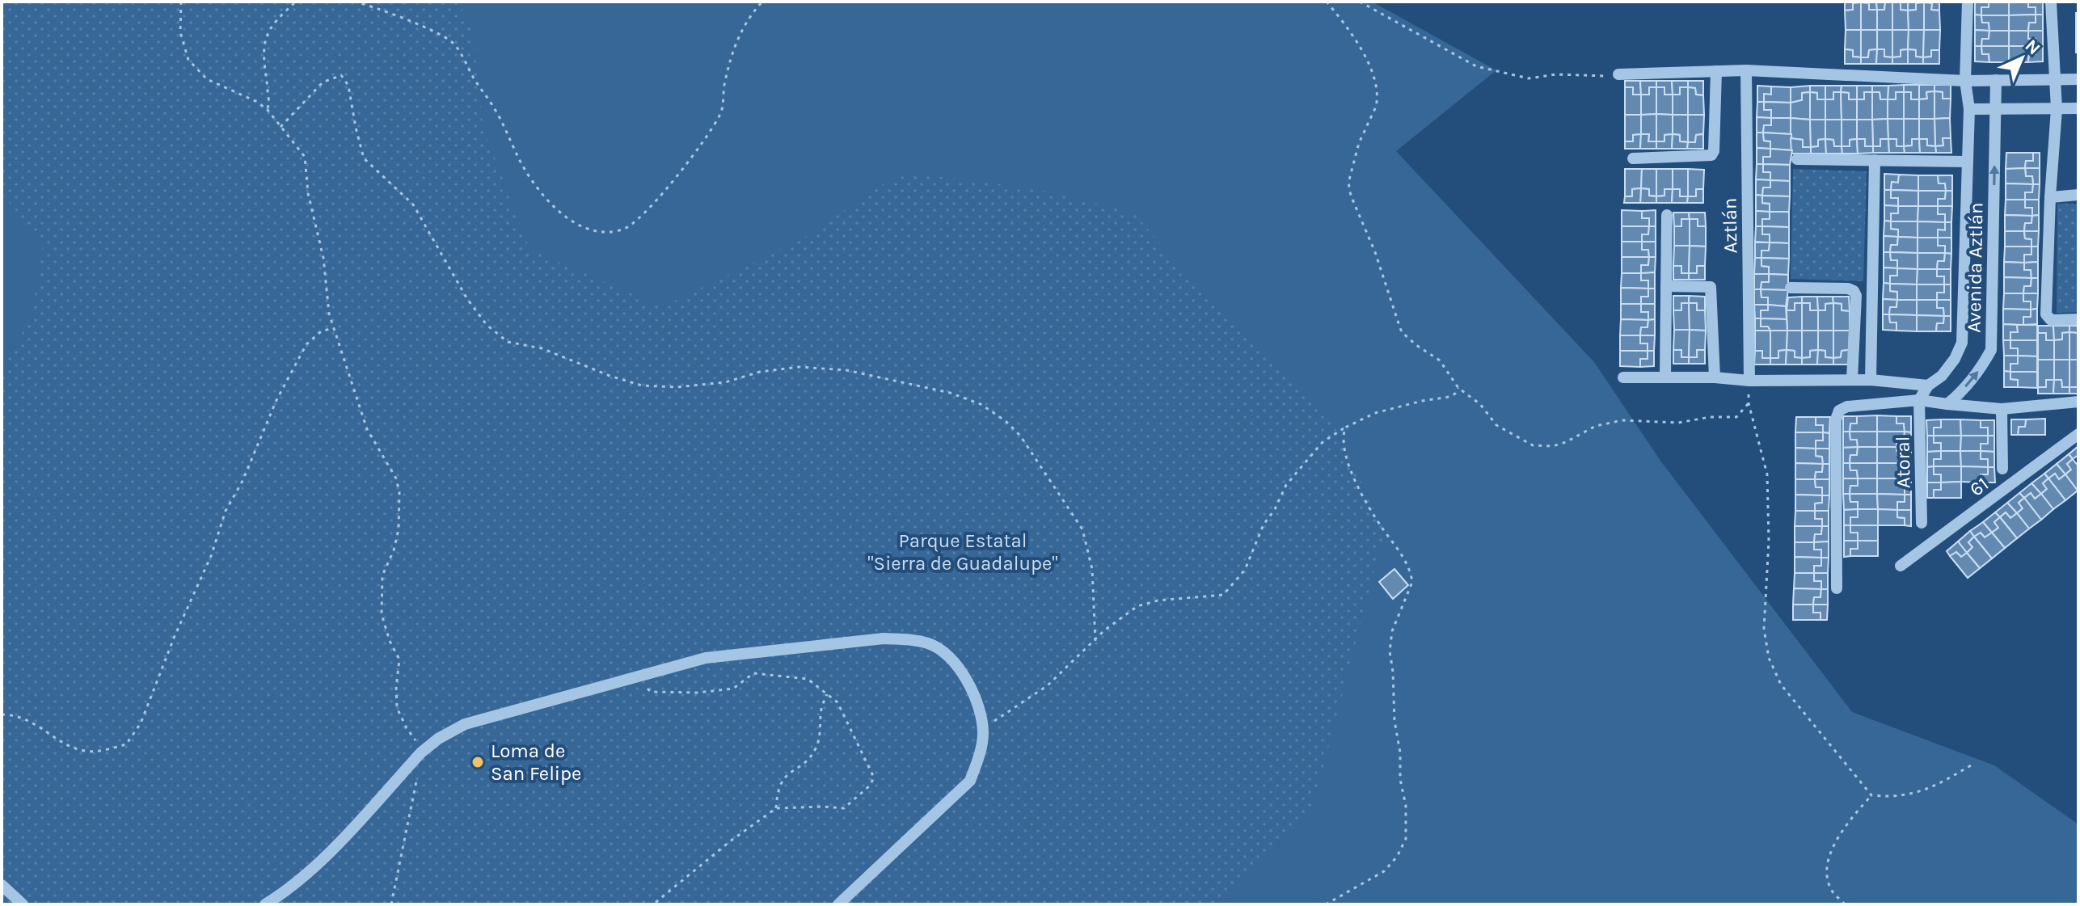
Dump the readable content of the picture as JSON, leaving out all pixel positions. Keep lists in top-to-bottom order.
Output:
{
  "streets": {
    "street": [
      "Aztlán",
      "Avenida Aztlán",
      "Atoral",
      "61"
    ]
  },
  "crossings": [
    ["Avenida Aztlán", "Atoral"]
  ],
  "parks": ["Parque Estatal \"Sierra de Guadalupe\""],
  "places": ["Loma de San Felipe"],
  "north": "top right"
}
